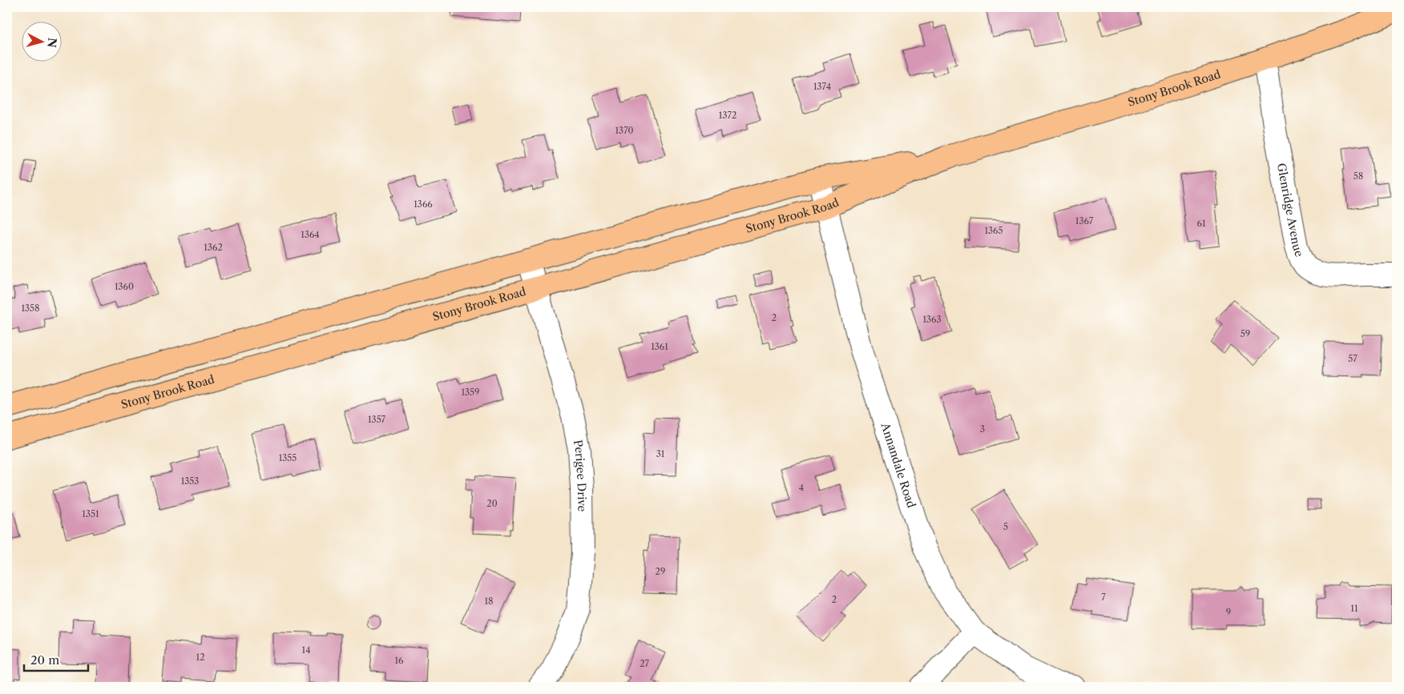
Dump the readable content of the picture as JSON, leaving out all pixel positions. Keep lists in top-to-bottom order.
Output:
{
  "streets": {
    "main road": ["Stony Brook Road"],
    "street": ["Glenridge Avenue", "Annandale Road", "Perigee Drive"]
  },
  "crossings": [
    ["Stony Brook Road", "Glenridge Avenue"],
    ["Stony Brook Road", "Annandale Road"],
    ["Stony Brook Road", "Perigee Drive"]
  ],
  "house_numbers": [
    "1374",
    "1372",
    "1370",
    "58",
    "1366",
    "1367",
    "61",
    "1365",
    "1364",
    "1362",
    "1360",
    "1358",
    "2",
    "1363",
    "59",
    "1361",
    "57",
    "1359",
    "1357",
    "3",
    "31",
    "1355",
    "1353",
    "4",
    "20",
    "1351",
    "5",
    "29",
    "7",
    "2",
    "18",
    "11",
    "9",
    "14",
    "12",
    "16",
    "27"
  ],
  "scale_bar": "20 m",
  "north": "right"
}
